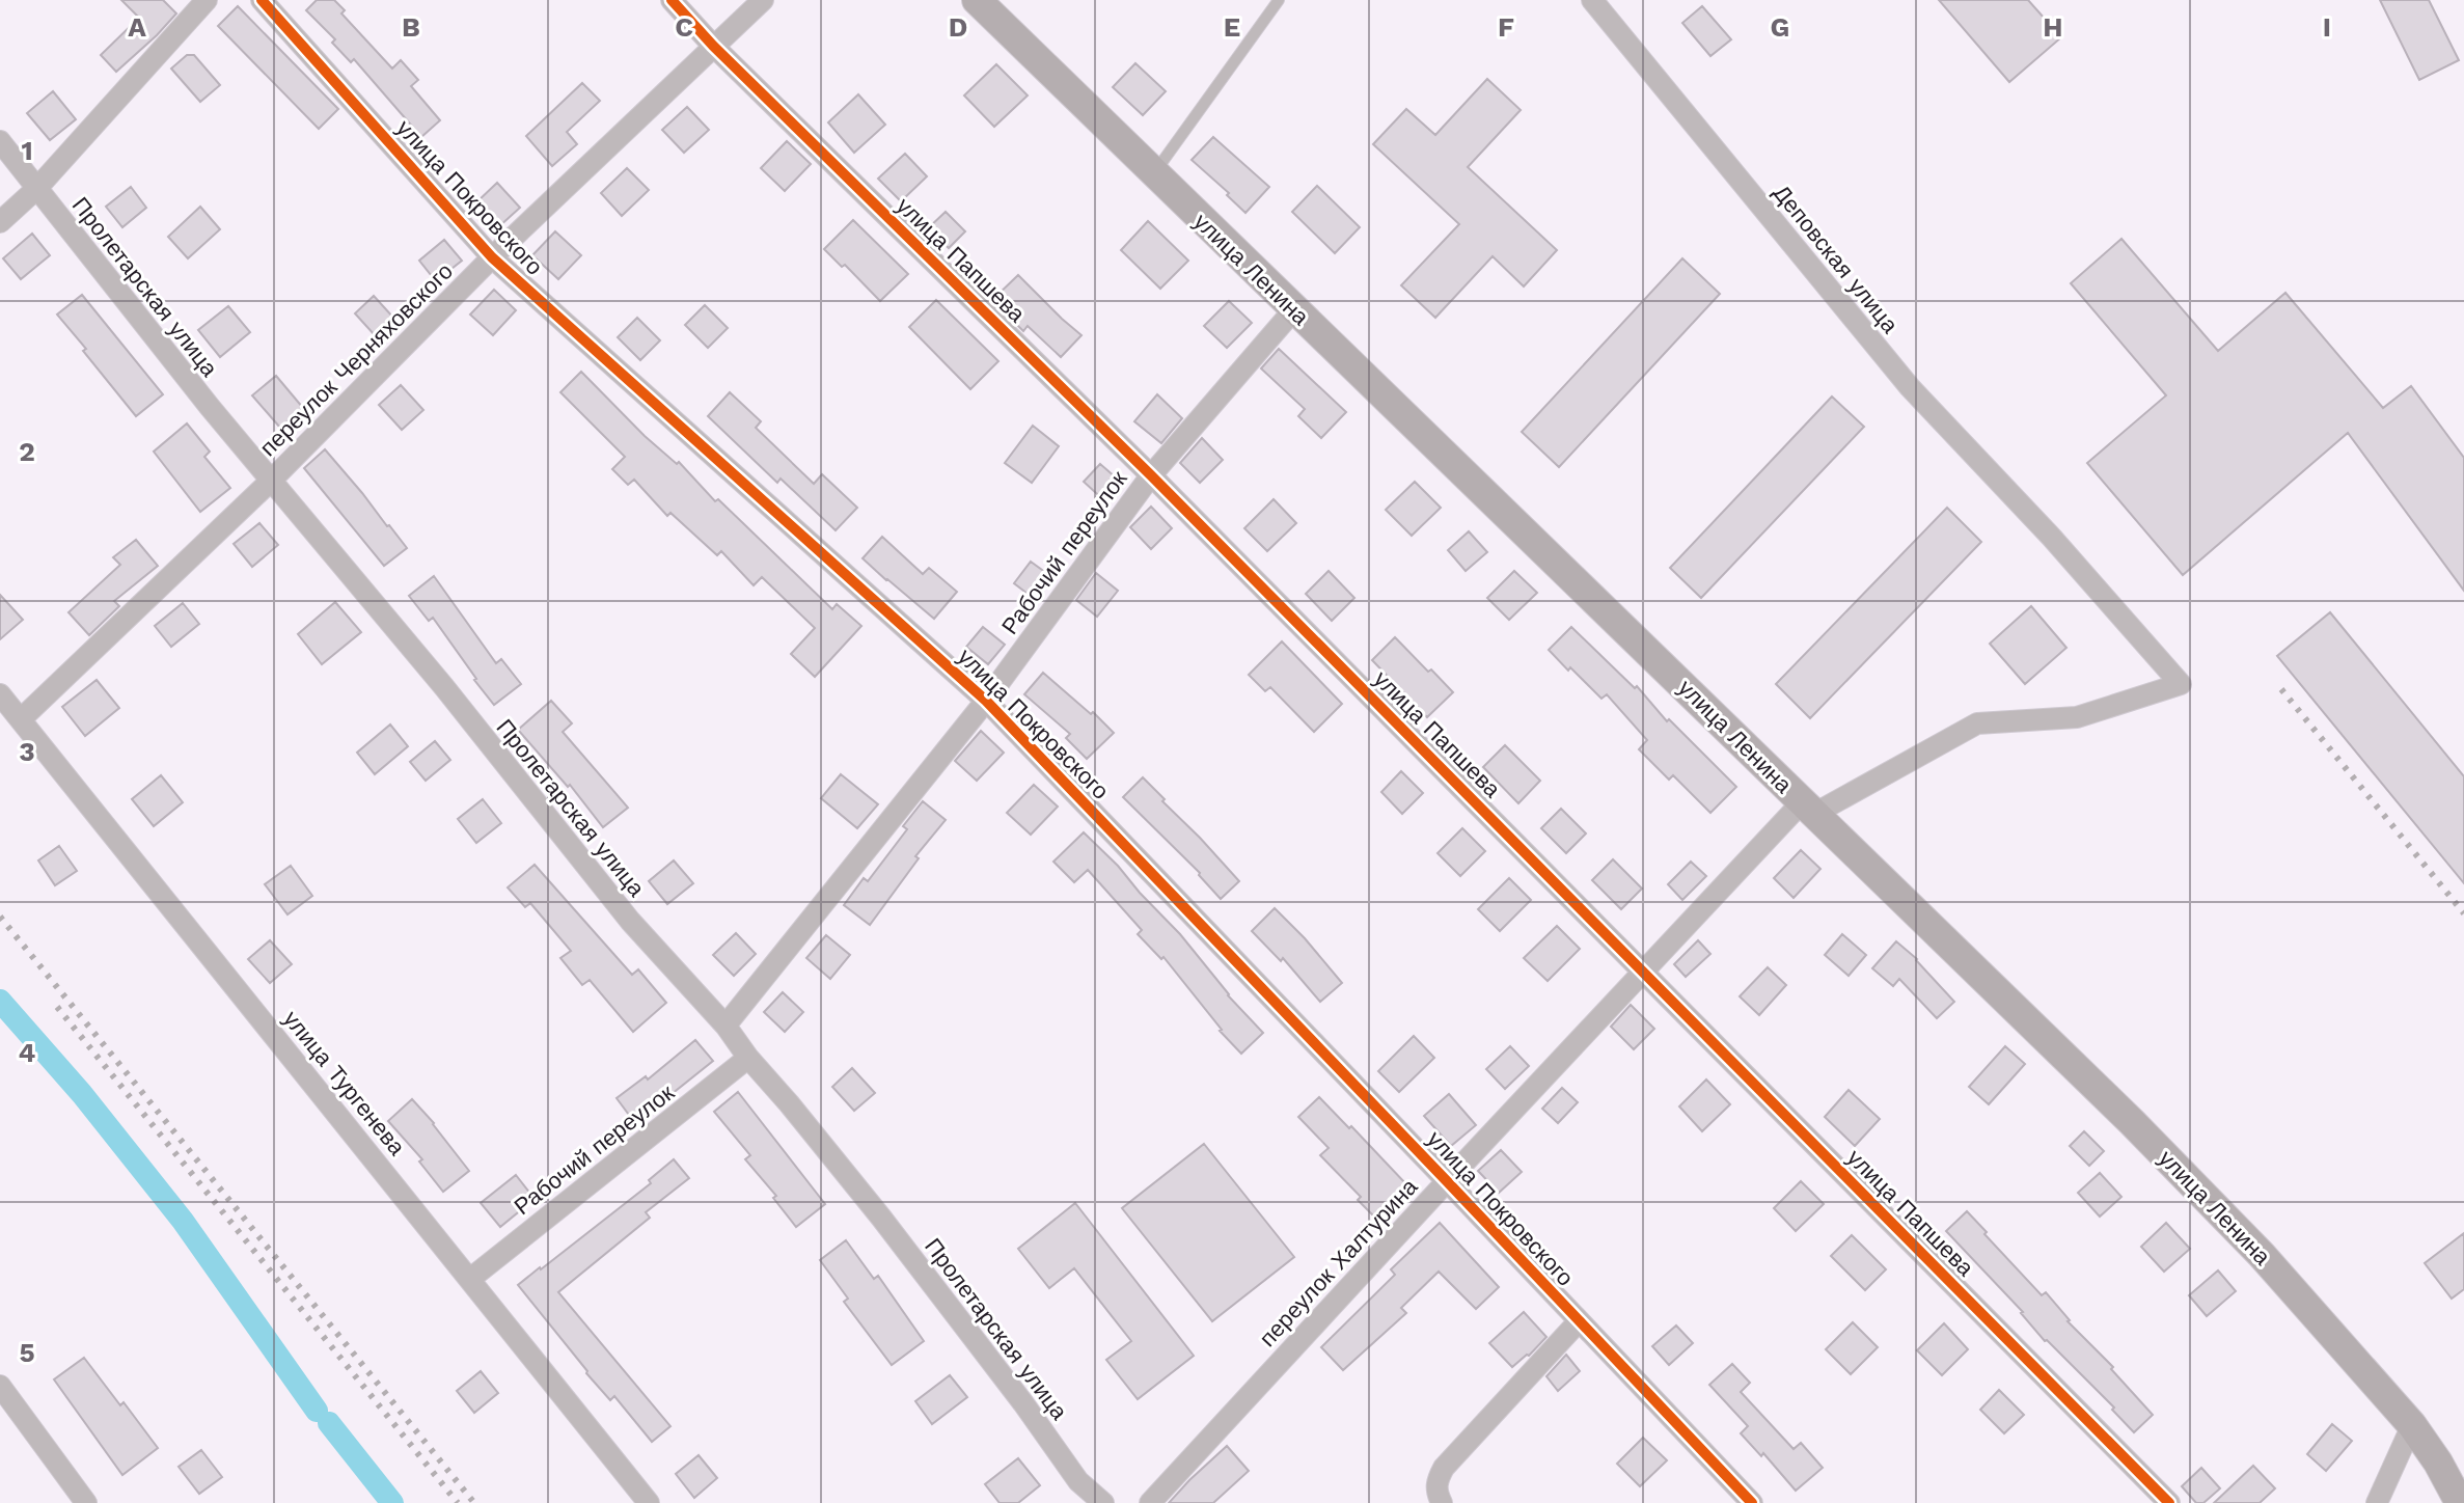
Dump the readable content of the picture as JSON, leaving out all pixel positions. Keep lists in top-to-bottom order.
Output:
{
  "streets": {
    "main road": ["улица Ленина"],
    "street": [
      "улица Покровского",
      "Деповская улица",
      "улица Папшева",
      "Пролетарская улица",
      "переулок Черняховского",
      "Рабочий переулок",
      "улица Тургенева",
      "переулок Халтурина"
    ]
  },
  "crossings": [
    ["улица Покровского", "переулок Черняховского"],
    ["улица Покровского", "Рабочий переулок"],
    ["улица Покровского", "переулок Халтурина"],
    ["Деповская улица", "улица Ленина"],
    ["Деповская улица", "переулок Халтурина"],
    ["улица Папшева", "переулок Черняховского"],
    ["улица Папшева", "Рабочий переулок"],
    ["улица Папшева", "переулок Халтурина"],
    ["улица Ленина", "Рабочий переулок"],
    ["улица Ленина", "переулок Халтурина"],
    ["Пролетарская улица", "переулок Черняховского"],
    ["Пролетарская улица", "Рабочий переулок"],
    ["переулок Черняховского", "улица Тургенева"],
    ["Рабочий переулок", "улица Тургенева"]
  ],
  "grid": {
    "columns": [
      "A",
      "B",
      "C",
      "D",
      "E",
      "F",
      "G",
      "H",
      "I"
    ],
    "rows": [
      "1",
      "2",
      "3",
      "4",
      "5"
    ]
  }
}
